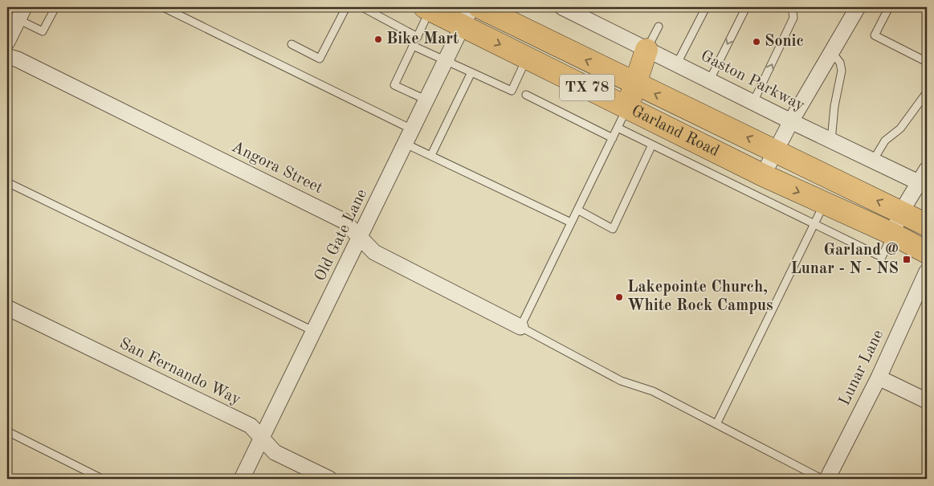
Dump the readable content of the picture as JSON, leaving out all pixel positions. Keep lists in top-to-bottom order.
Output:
{
  "streets": {
    "main road": ["TX 78", "Garland Road"],
    "street": [
      "Gaston Parkway",
      "Angora Street",
      "Old Gate Lane",
      "Lunar Lane",
      "San Fernando Way"
    ]
  },
  "crossings": [
    ["Garland Road", "Old Gate Lane"],
    ["Angora Street", "Old Gate Lane"],
    ["Old Gate Lane", "San Fernando Way"]
  ],
  "places": {
    "other": ["Bike Mart", "Sonic", "Lakepointe Church, White Rock Campus"],
    "transit": ["Garland @ Lunar - N - NS"]
  }
}
